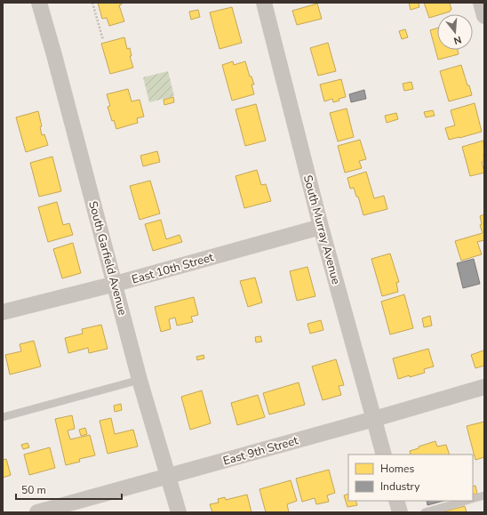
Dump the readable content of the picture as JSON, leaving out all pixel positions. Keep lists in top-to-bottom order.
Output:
{
  "streets": {
    "street": [
      "South Murray Avenue",
      "South Garfield Avenue",
      "East 10th Street",
      "East 9th Street"
    ]
  },
  "crossings": [
    ["South Murray Avenue", "East 10th Street"],
    ["South Murray Avenue", "East 9th Street"],
    ["South Garfield Avenue", "East 10th Street"],
    ["South Garfield Avenue", "East 9th Street"]
  ],
  "legend": ["Homes", "Industry"],
  "scale_bar": "50 m",
  "north": "bottom"
}
